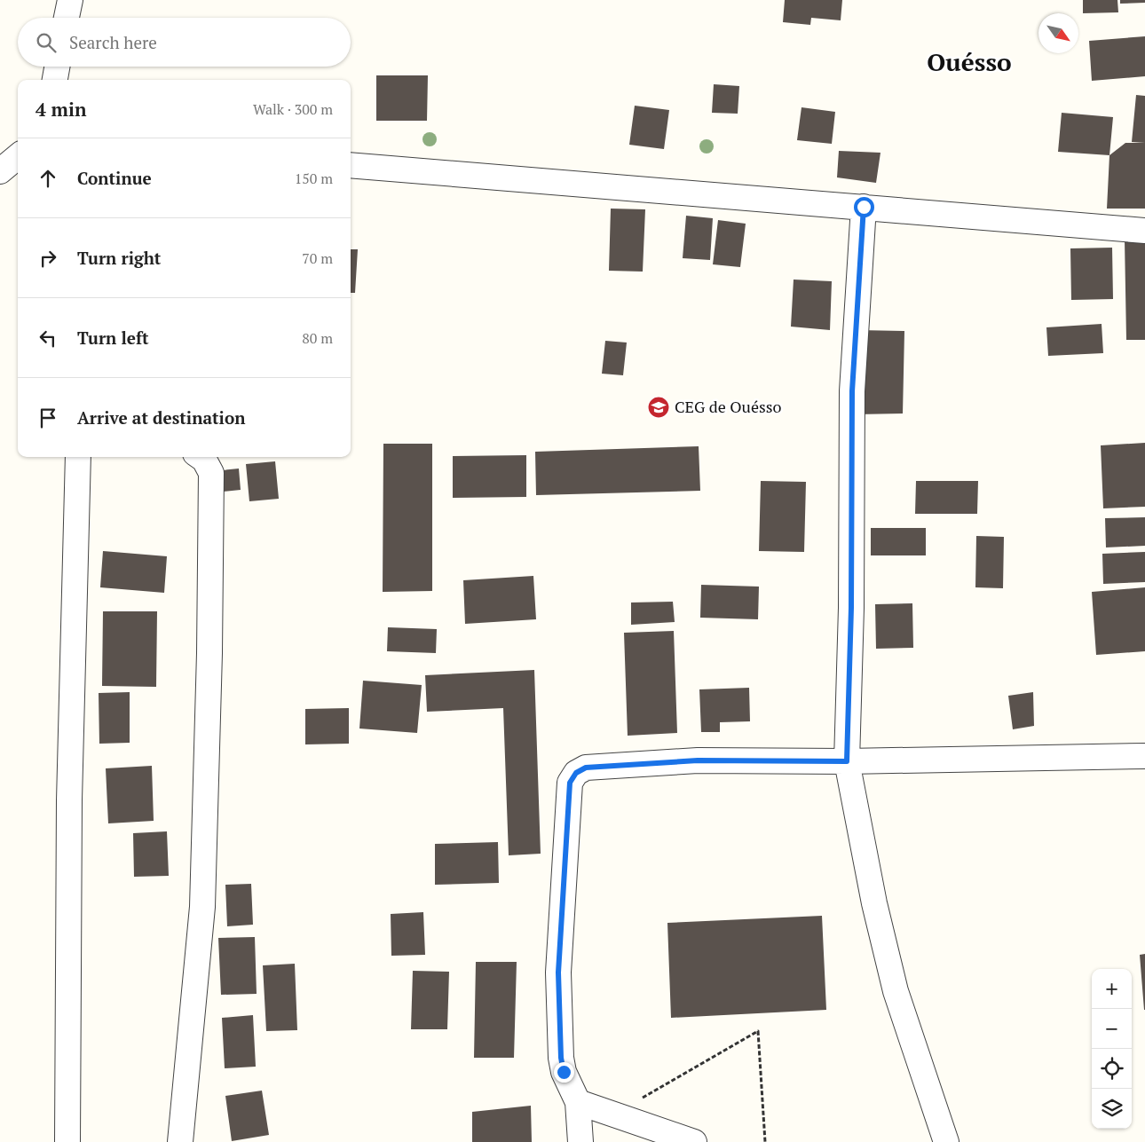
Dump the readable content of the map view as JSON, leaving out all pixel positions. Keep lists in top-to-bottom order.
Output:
{
  "districts": ["Ouésso"],
  "places": {
    "school or university": ["CEG de Ouésso"]
  },
  "north": "bottom right",
  "page": {
    "search": "Search here",
    "heading": ["4 min", "Walk · 300 m"],
    "list": [
      ["Continue", "150 m"],
      ["Turn right", "70 m"],
      ["Turn left", "80 m"],
      "Arrive at destination"
    ],
    "map_buttons": ["+", "−"]
  }
}
